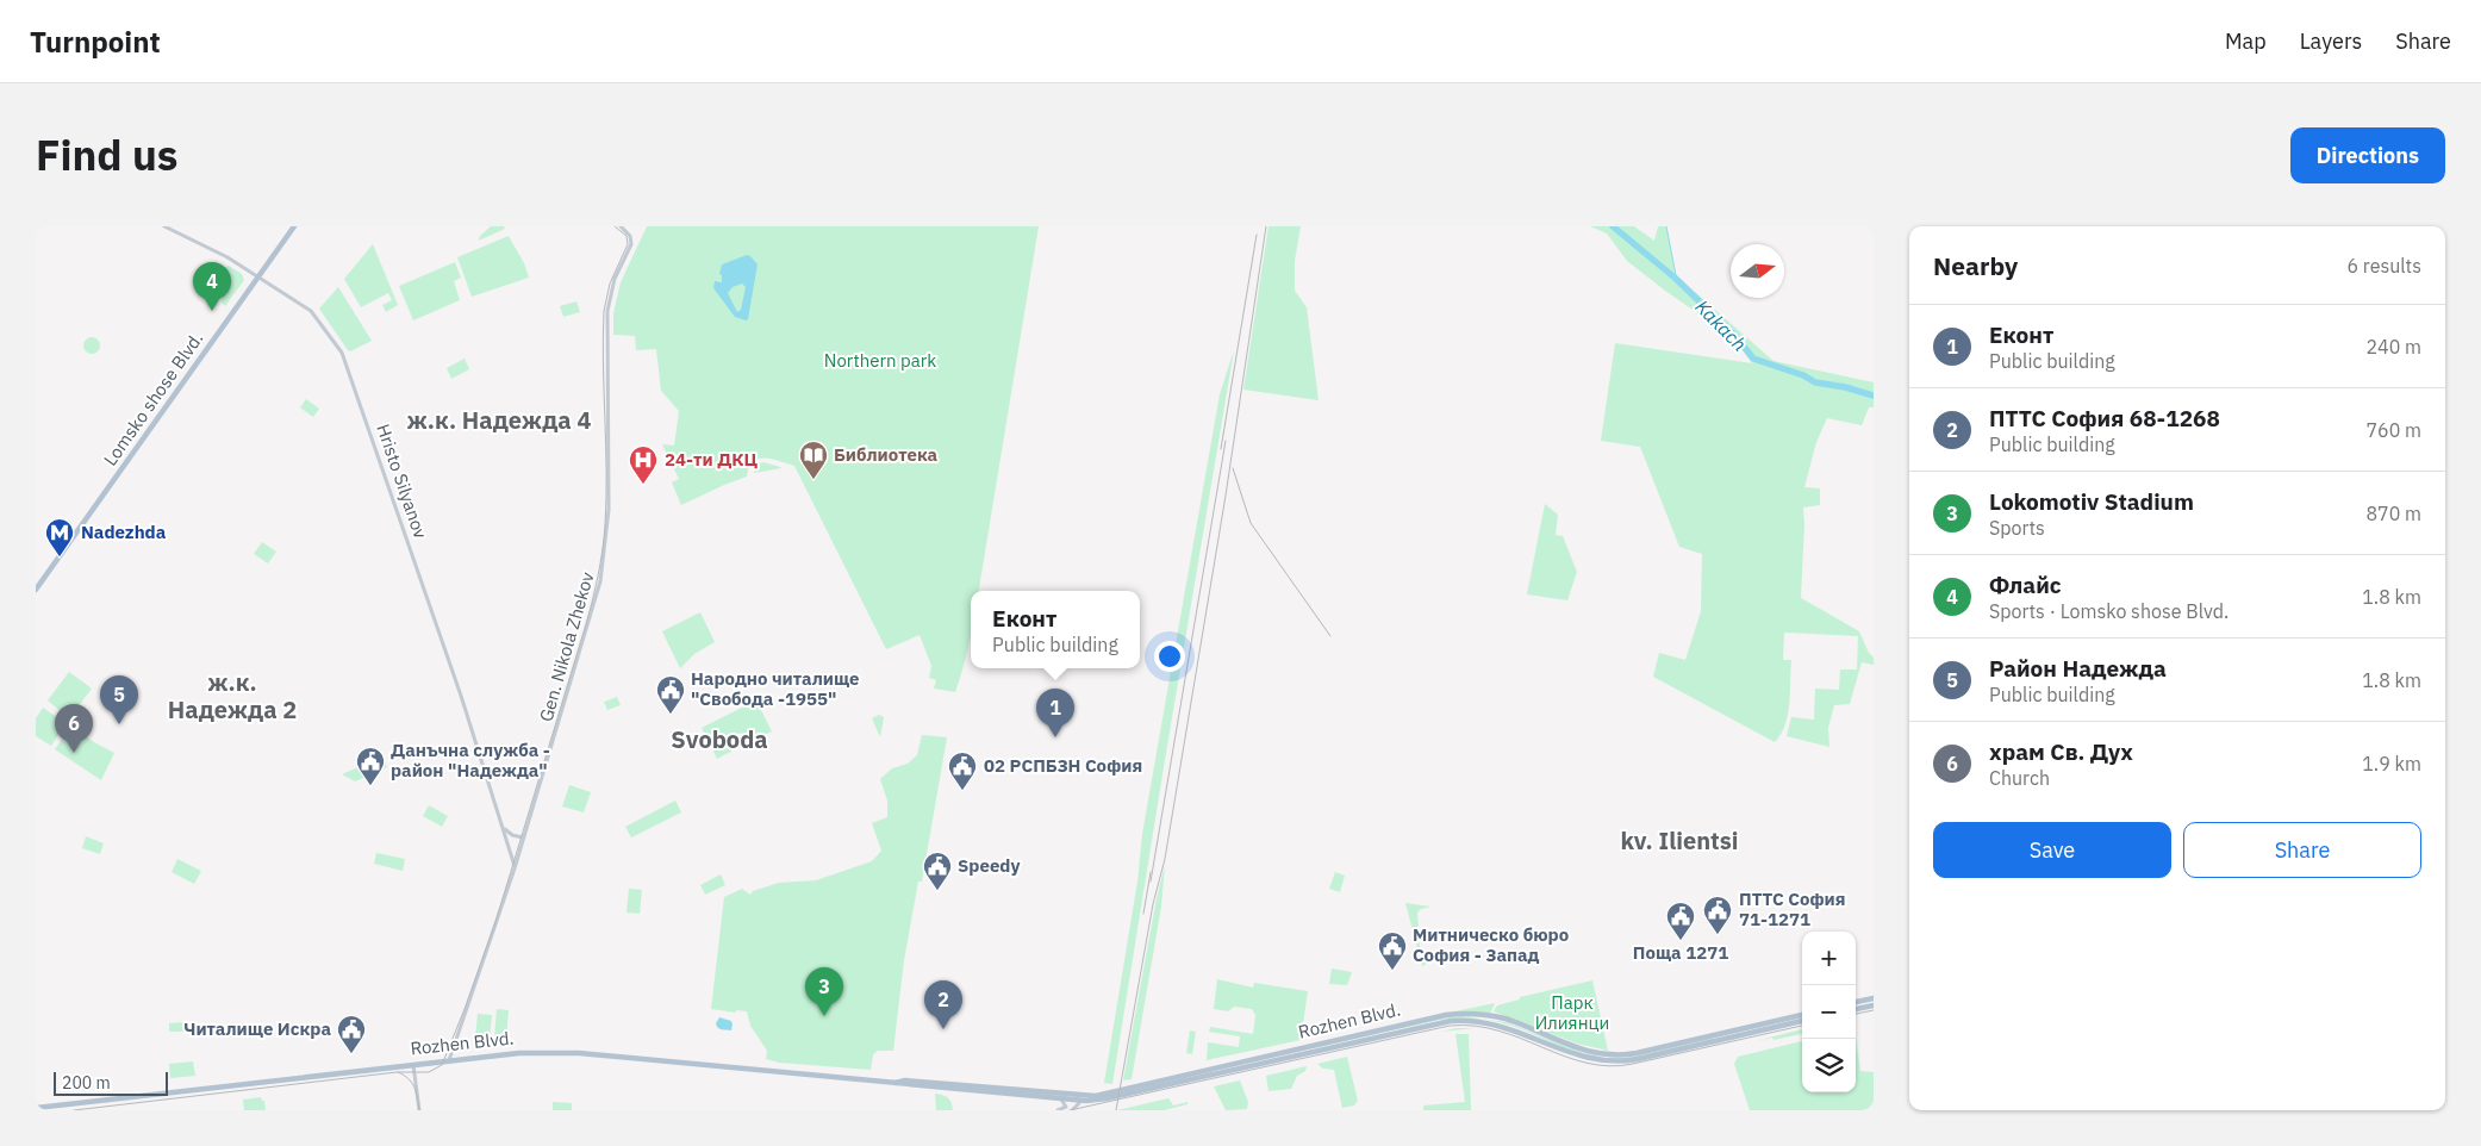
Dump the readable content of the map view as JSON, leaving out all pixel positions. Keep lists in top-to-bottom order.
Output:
{
  "streets": {
    "main road": ["Lomsko shose Blvd.", "Rozhen Blvd."],
    "street": ["Hristo Silyanov", "Gen. Nikola Zhekov"]
  },
  "crossings": [
    ["Lomsko shose Blvd.", "Hristo Silyanov"],
    ["Hristo Silyanov", "Gen. Nikola Zhekov"],
    ["Gen. Nikola Zhekov", "Rozhen Blvd."]
  ],
  "districts": [
    "ж.к. Надежда 4",
    "ж.к. Надежда 2",
    "Svoboda",
    "kv. Ilientsi"
  ],
  "water": ["Kakach"],
  "parks": ["Northern park", "Парк Илиянци"],
  "places": {
    "library": ["Библиотека"],
    "hospital": ["24-ти ДКЦ"],
    "metro station": ["Nadezhda"],
    "public building": [
      "Народно читалище \"Свобода -1955\"",
      "Данъчна служба - район \"Надежда\"",
      "02 РСПБЗН София",
      "Speedy",
      "ПТТС София 71-1271",
      "Поща 1271",
      "Митническо бюро София - Запад",
      "Читалище Искра"
    ]
  },
  "scale_bar": "200 m",
  "north": "right",
  "page": {
    "header": "Turnpoint",
    "nav": ["Map", "Layers", "Share"],
    "title": "Find us",
    "buttons": [
      "Directions",
      ["Save", "Share"]
    ],
    "heading": ["Nearby", "6 results"],
    "pins": [
      "4",
      "5",
      "1",
      "6",
      "3",
      "2"
    ],
    "list": [
      {
        "mark": "1",
        "name": "Еконт",
        "note": "Public building",
        "value": "240 m"
      },
      {
        "mark": "2",
        "name": "ПТТС София 68-1268",
        "note": "Public building",
        "value": "760 m"
      },
      {
        "mark": "3",
        "name": "Lokomotiv Stadium",
        "note": "Sports",
        "value": "870 m"
      },
      {
        "mark": "4",
        "name": "Флайс",
        "note": "Sports · Lomsko shose Blvd.",
        "value": "1.8 km"
      },
      {
        "mark": "5",
        "name": "Район Надежда",
        "note": "Public building",
        "value": "1.8 km"
      },
      {
        "mark": "6",
        "name": "храм Св. Дух",
        "note": "Church",
        "value": "1.9 km"
      }
    ],
    "popup": ["Еконт", "Public building"],
    "map_buttons": ["+", "−"],
    "scale": "200 m"
  }
}
